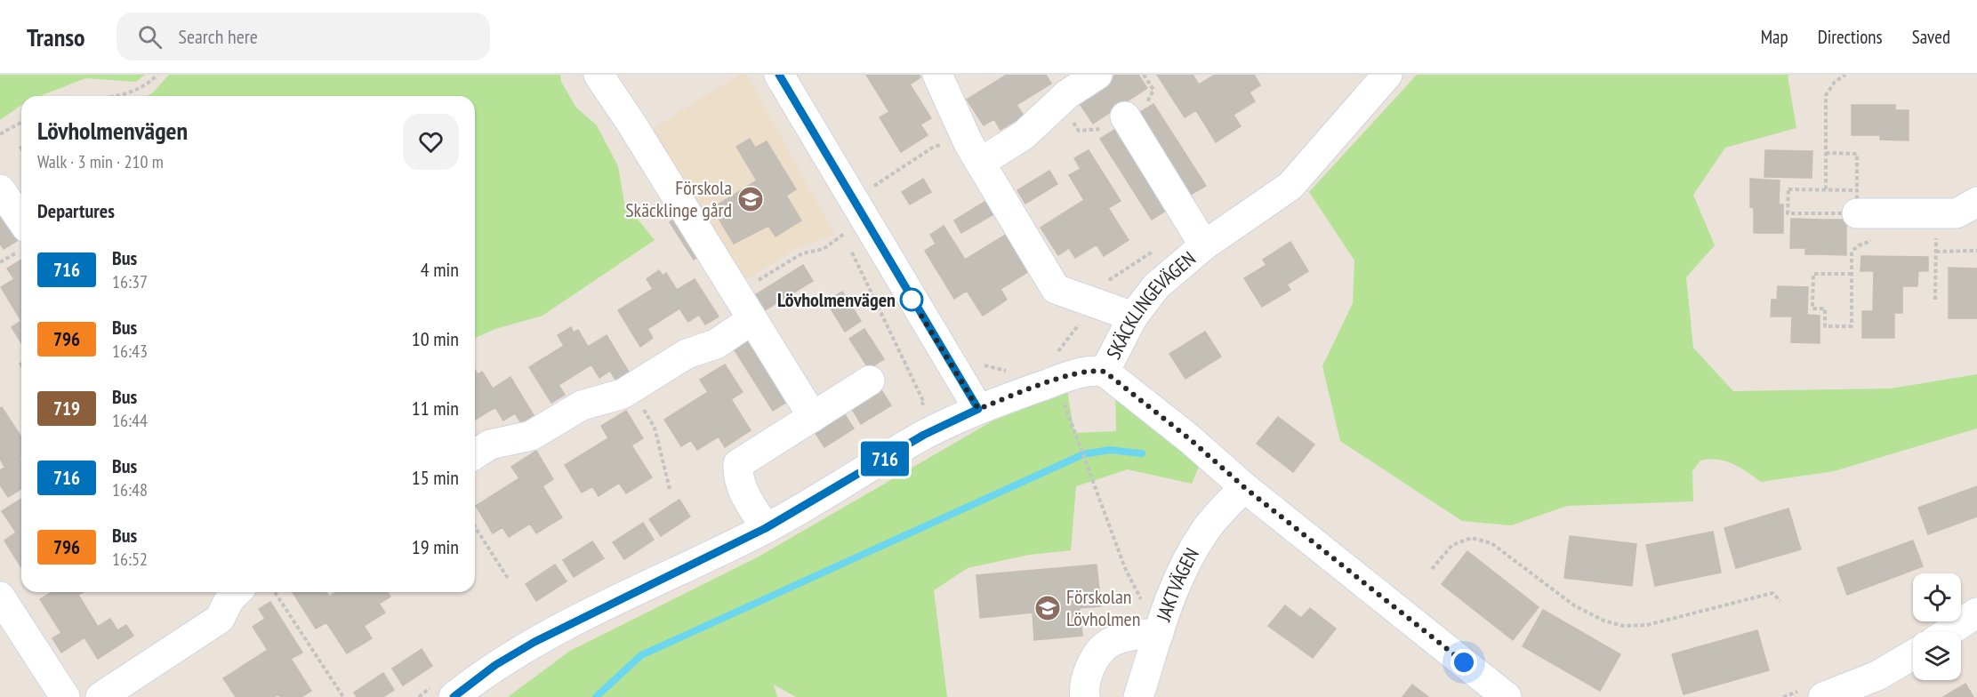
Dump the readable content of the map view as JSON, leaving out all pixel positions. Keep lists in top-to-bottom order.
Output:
{
  "streets": {
    "street": ["SKÄCKLINGEVÄGEN", "JAKTVÄGEN"]
  },
  "places": {
    "school or university": ["Förskola Skäcklinge gård", "Förskolan Lövholmen"],
    "other": ["Lövholmenvägen"]
  },
  "lines": ["bus line 716"],
  "page": {
    "header": "Transo",
    "search": "Search here",
    "nav": ["Map", "Directions", "Saved"],
    "on_map": "716",
    "heading": [
      ["Lövholmenvägen", "Walk · 3 min · 210 m"],
      "Departures"
    ],
    "list": [
      {
        "mark": "716",
        "name": "Bus",
        "note": "16:37",
        "value": "4 min"
      },
      {
        "mark": "796",
        "name": "Bus",
        "note": "16:43",
        "value": "10 min"
      },
      {
        "mark": "719",
        "name": "Bus",
        "note": "16:44",
        "value": "11 min"
      },
      {
        "mark": "716",
        "name": "Bus",
        "note": "16:48",
        "value": "15 min"
      },
      {
        "mark": "796",
        "name": "Bus",
        "note": "16:52",
        "value": "19 min"
      }
    ]
  }
}
